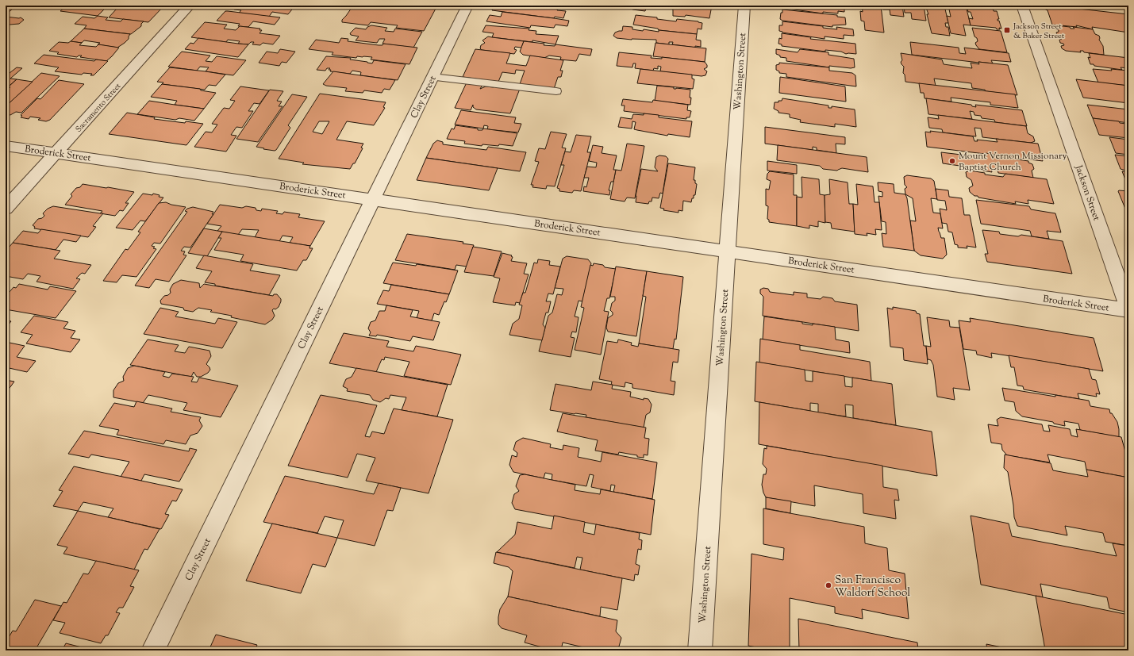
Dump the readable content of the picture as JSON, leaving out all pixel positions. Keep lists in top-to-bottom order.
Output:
{
  "streets": {
    "street": [
      "Washington Street",
      "Clay Street",
      "Sacramento Street",
      "Broderick Street",
      "Jackson Street"
    ]
  },
  "crossings": [
    ["Washington Street", "Broderick Street"],
    ["Clay Street", "Broderick Street"],
    ["Sacramento Street", "Broderick Street"],
    ["Broderick Street", "Jackson Street"]
  ],
  "places": {
    "transit": ["Jackson Street & Baker Street"],
    "other": ["Mount Vernon Missionary Baptist Church", "San Francisco Waldorf School"]
  }
}
